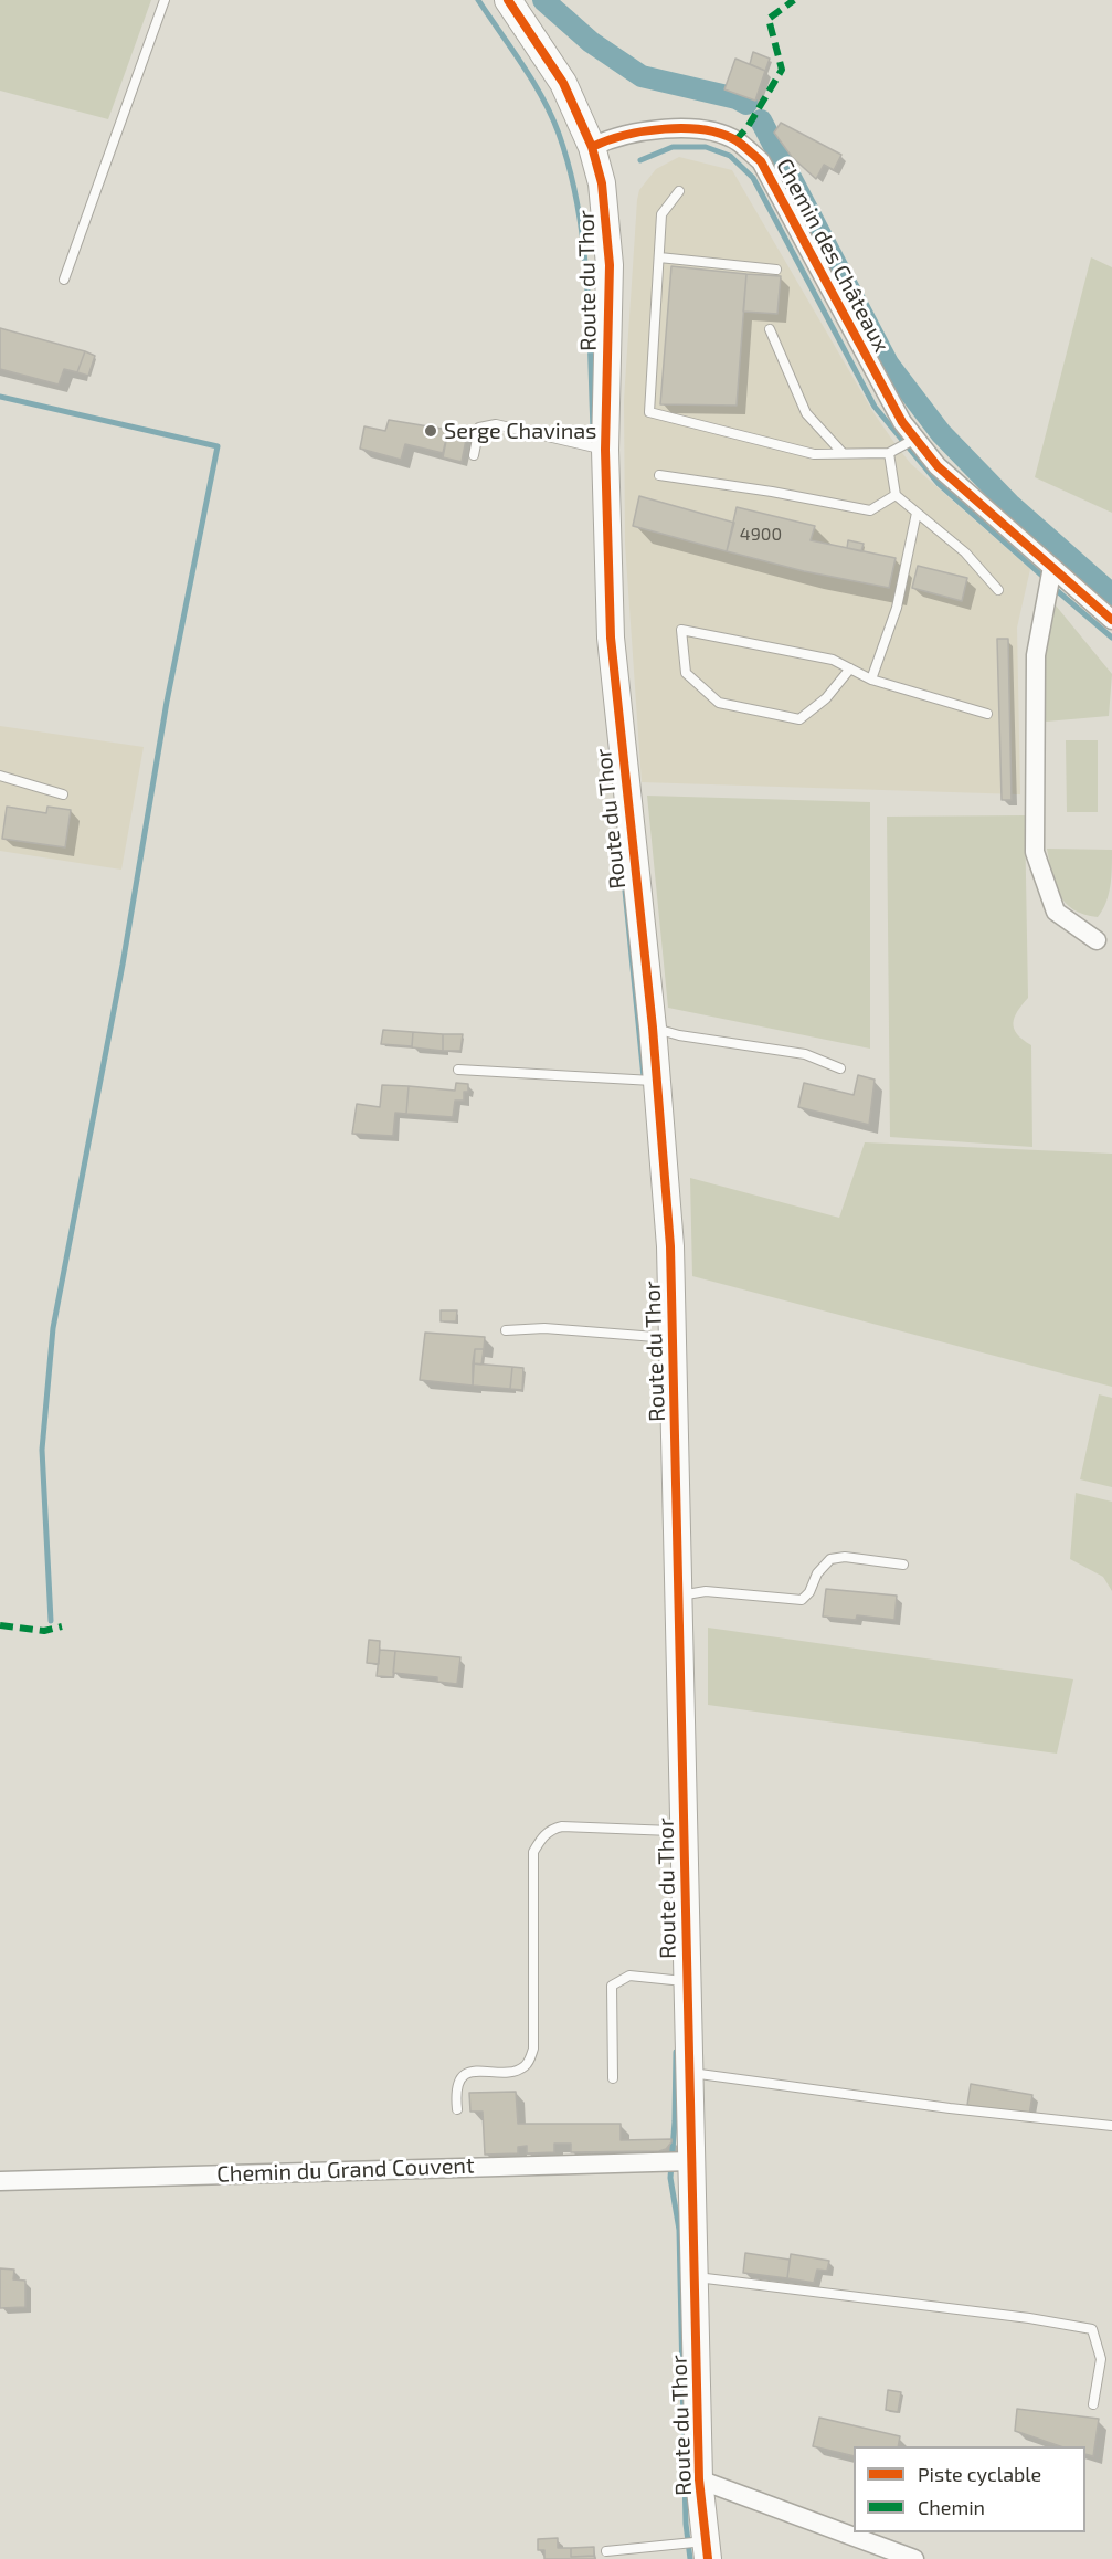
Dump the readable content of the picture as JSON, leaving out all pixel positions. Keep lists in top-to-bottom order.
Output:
{
  "streets": {
    "street": ["Chemin des Châteaux", "Route du Thor", "Chemin du Grand Couvent"]
  },
  "crossings": [
    ["Chemin des Châteaux", "Route du Thor"],
    ["Route du Thor", "Chemin du Grand Couvent"]
  ],
  "places": ["Serge Chavinas"],
  "house_numbers": ["4900"],
  "legend": ["Piste cyclable", "Chemin"]
}
